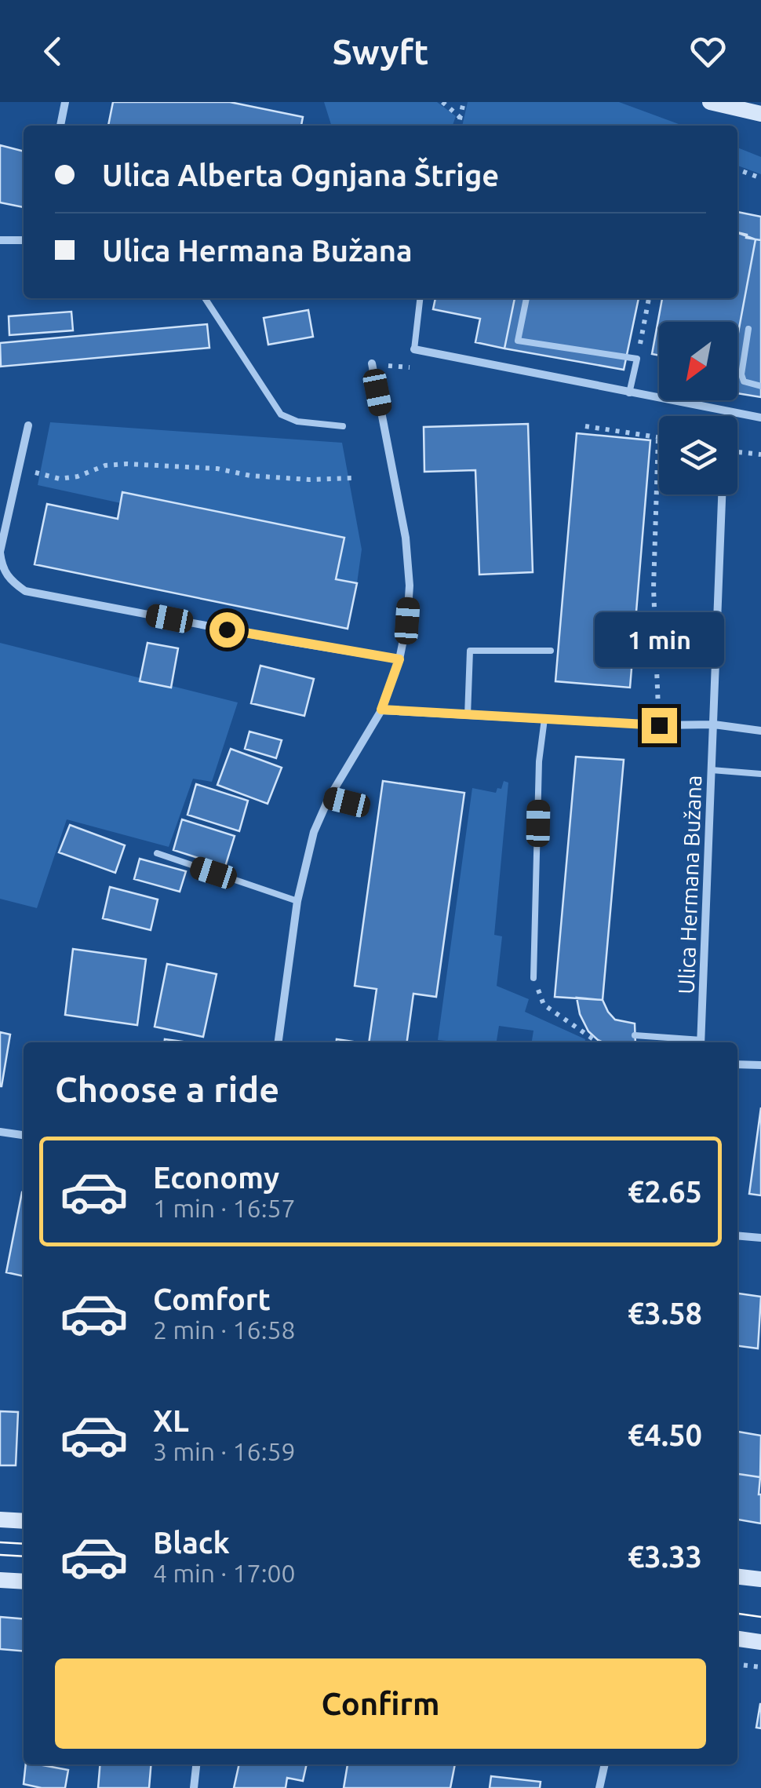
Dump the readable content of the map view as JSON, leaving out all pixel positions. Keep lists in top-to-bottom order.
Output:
{
  "streets": {
    "street": ["Ulica Hermana Bužana"]
  },
  "north": "bottom left",
  "page": {
    "header": "Swyft",
    "banner": ["Ulica Alberta Ognjana Štrige", "Ulica Hermana Bužana"],
    "bubble": "1 min",
    "heading": "Choose a ride",
    "list": [
      {
        "name": "Economy",
        "note": "1 min · 16:57",
        "value": "€2.65"
      },
      {
        "name": "Comfort",
        "note": "2 min · 16:58",
        "value": "€3.58"
      },
      {
        "name": "XL",
        "note": "3 min · 16:59",
        "value": "€4.50"
      },
      {
        "name": "Black",
        "note": "4 min · 17:00",
        "value": "€3.33"
      }
    ],
    "buttons": "Confirm"
  }
}
